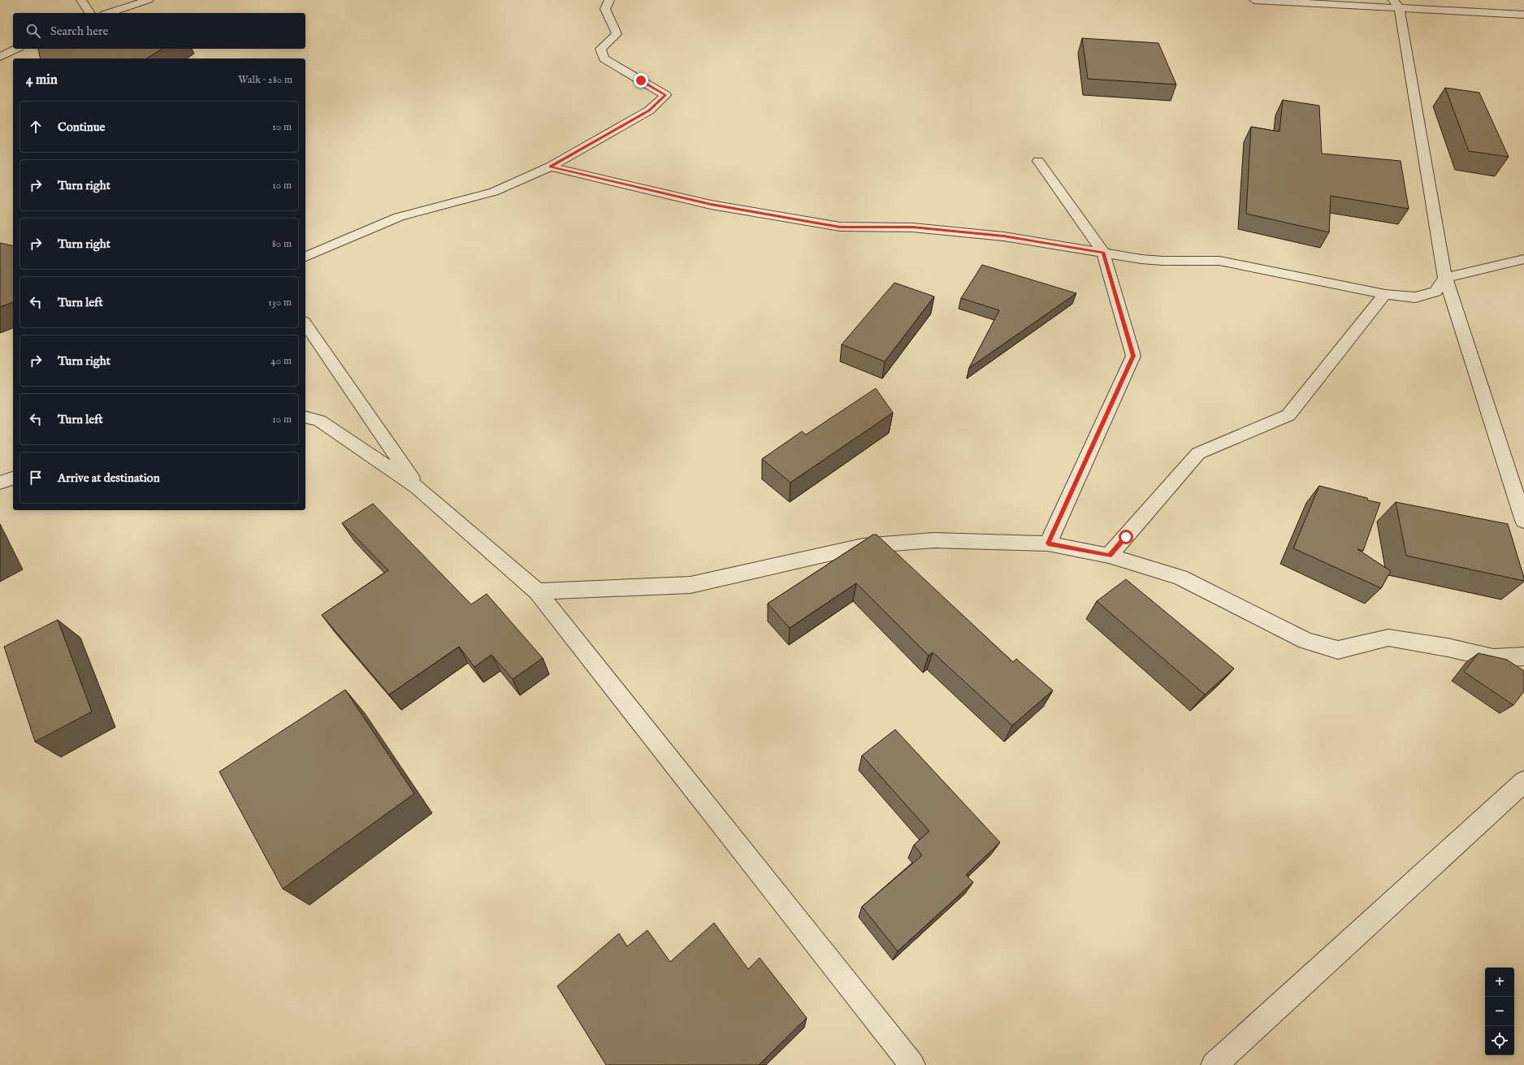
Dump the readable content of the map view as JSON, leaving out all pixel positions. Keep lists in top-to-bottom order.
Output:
{
  "page": {
    "search": "Search here",
    "heading": ["4 min", "Walk · 280 m"],
    "list": [
      ["Continue", "10 m"],
      ["Turn right", "10 m"],
      ["Turn right", "80 m"],
      ["Turn left", "130 m"],
      ["Turn right", "40 m"],
      ["Turn left", "10 m"],
      "Arrive at destination"
    ],
    "map_buttons": ["+", "−"]
  }
}
